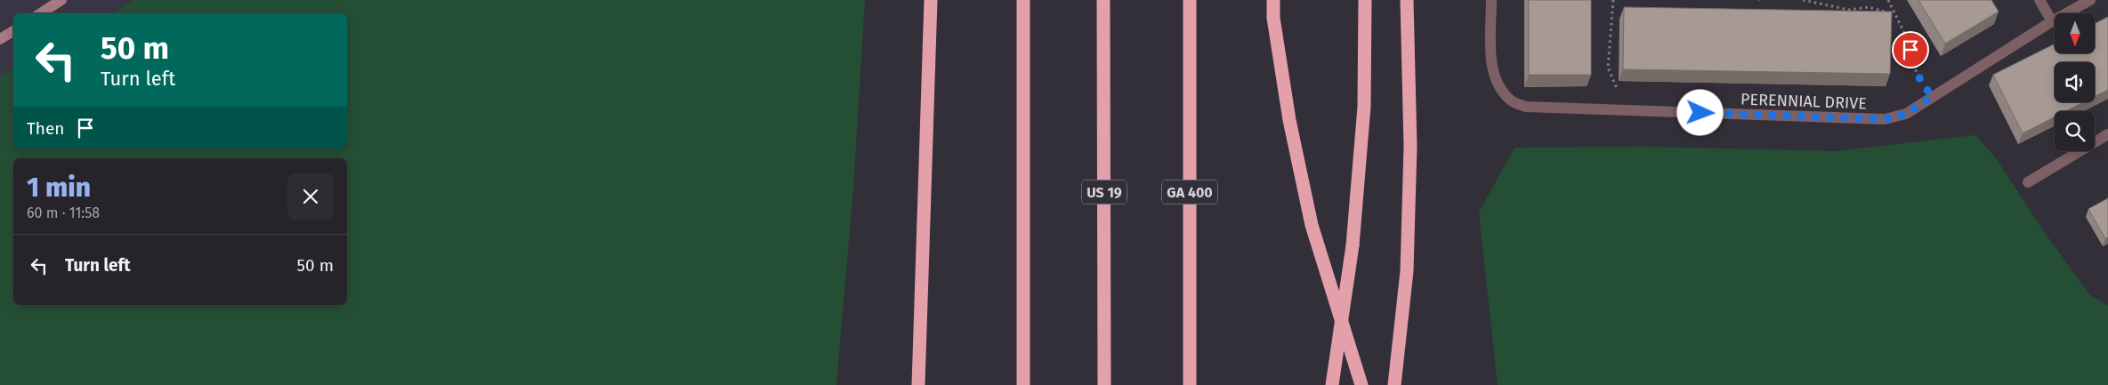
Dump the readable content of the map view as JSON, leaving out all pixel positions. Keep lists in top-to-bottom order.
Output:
{
  "streets": {
    "highway": ["US 19", "GA 400"],
    "street": ["PERENNIAL DRIVE"]
  },
  "north": "bottom",
  "page": {
    "turn": ["50 m", "Turn left"],
    "then": "Then",
    "heading": ["1 min", "60 m · 11:58"],
    "list": [
      {
        "name": "Turn left",
        "value": "50 m"
      }
    ]
  }
}
